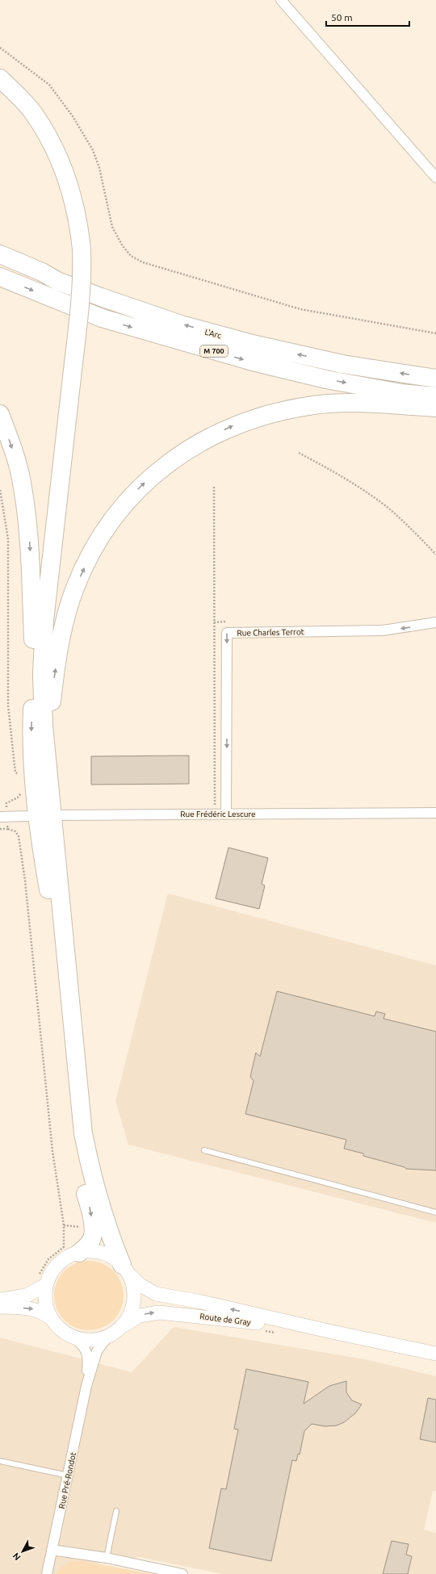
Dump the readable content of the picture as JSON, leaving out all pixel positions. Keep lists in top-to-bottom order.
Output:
{
  "streets": {
    "highway": ["L'Arc", "M 700"],
    "main road": ["Route de Gray"],
    "street": ["Rue Charles Terrot", "Rue Frédéric Lescure", "Rue Pré-Rondot"]
  },
  "crossings": [
    ["Rue Charles Terrot", "Rue Frédéric Lescure"],
    ["Route de Gray", "Rue Pré-Rondot"]
  ],
  "scale_bar": "50 m",
  "north": "bottom left"
}
